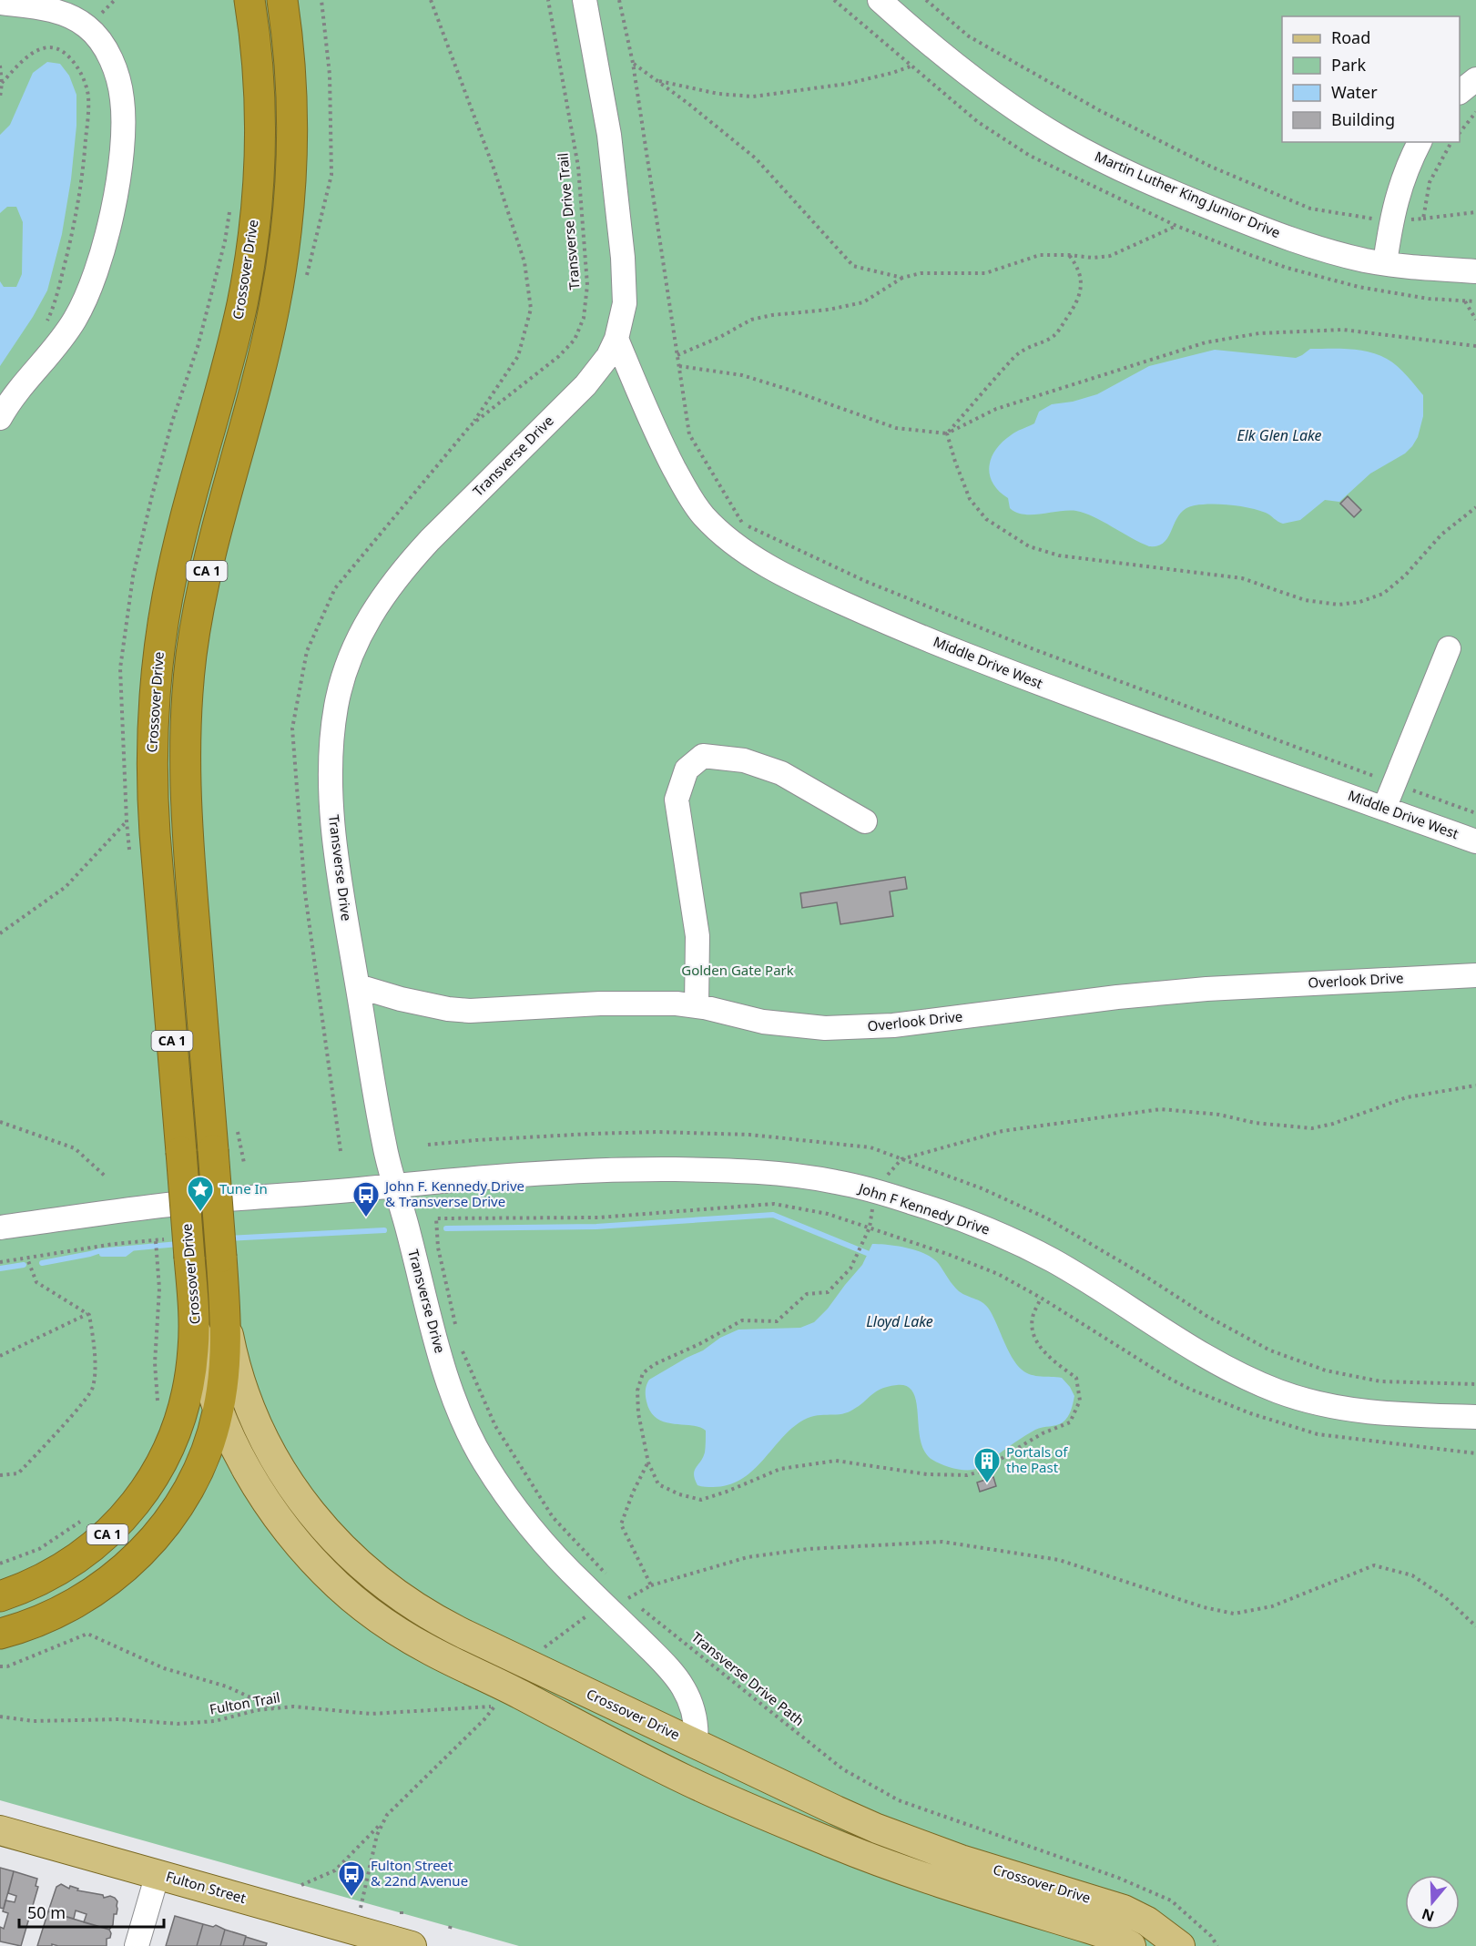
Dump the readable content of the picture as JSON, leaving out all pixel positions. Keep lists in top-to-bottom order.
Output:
{
  "streets": {
    "highway": ["Crossover Drive", "CA 1"],
    "main road": ["Fulton Street"],
    "street": [
      "Martin Luther King Junior Drive",
      "Transverse Drive",
      "Middle Drive West",
      "Overlook Drive",
      "John F Kennedy Drive"
    ],
    "path": ["Transverse Drive Trail", "Transverse Drive Path", "Fulton Trail"]
  },
  "crossings": [
    ["Crossover Drive", "Transverse Drive"],
    ["Crossover Drive", "CA 1"],
    ["Transverse Drive", "Middle Drive West"],
    ["Transverse Drive", "Overlook Drive"],
    ["Transverse Drive", "John F Kennedy Drive"]
  ],
  "water": ["Elk Glen Lake", "Lloyd Lake"],
  "parks": ["Golden Gate Park"],
  "places": {
    "place": ["Tune In"],
    "bus stop": ["John F. Kennedy Drive & Transverse Drive", "Fulton Street & 22nd Avenue"],
    "building": ["Portals of the Past"]
  },
  "legend": [
    "Road",
    "Park",
    "Water",
    "Building"
  ],
  "scale_bar": "50 m",
  "north": "bottom"
}
